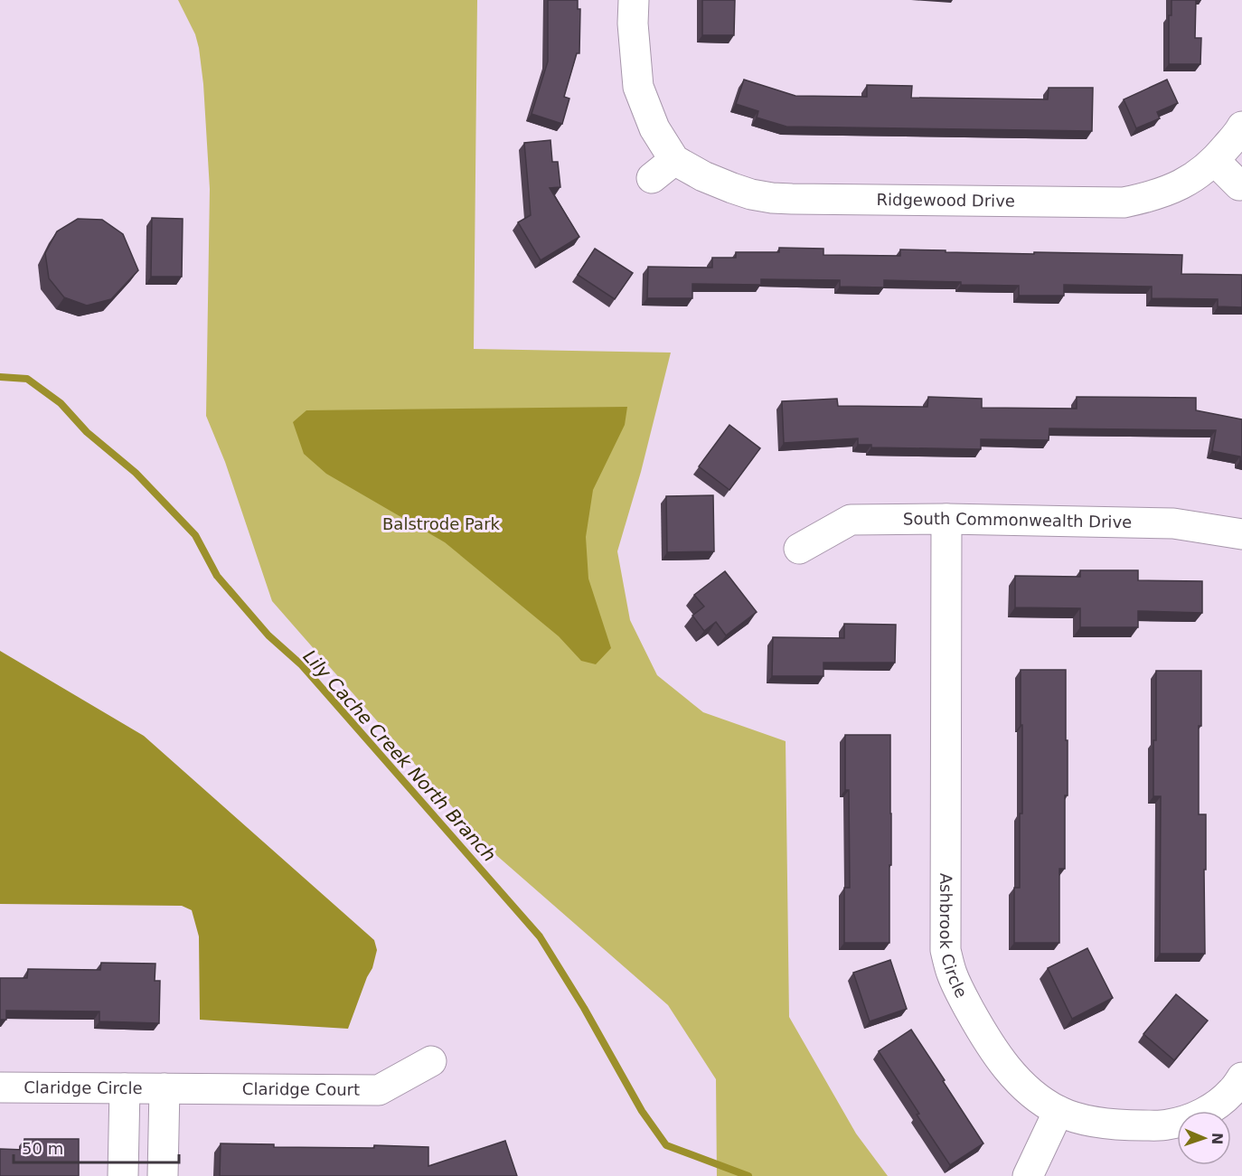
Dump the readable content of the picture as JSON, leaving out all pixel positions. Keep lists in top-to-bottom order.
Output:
{
  "streets": {
    "street": [
      "Ridgewood Drive",
      "South Commonwealth Drive",
      "Ashbrook Circle",
      "Claridge Circle",
      "Claridge Court"
    ]
  },
  "crossings": [
    ["South Commonwealth Drive", "Ashbrook Circle"],
    ["Claridge Circle", "Claridge Court"]
  ],
  "water": ["Lily Cache Creek North Branch"],
  "parks": ["Balstrode Park"],
  "scale_bar": "50 m",
  "north": "right"
}
